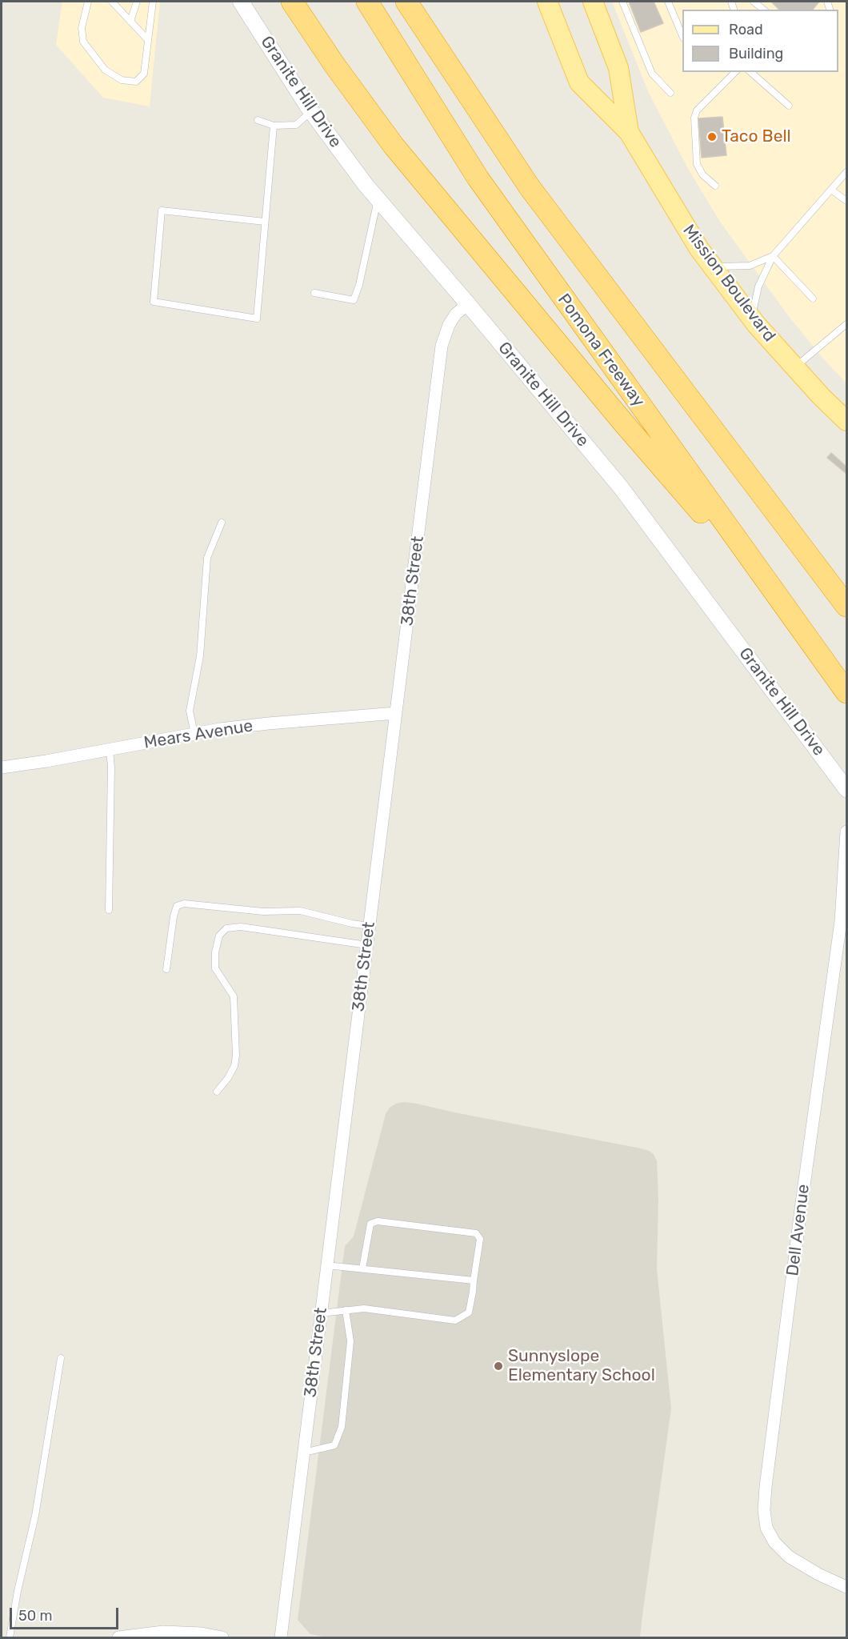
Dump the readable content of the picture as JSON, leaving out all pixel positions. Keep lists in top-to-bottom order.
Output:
{
  "streets": {
    "highway": ["Pomona Freeway"],
    "main road": ["Mission Boulevard"],
    "street": [
      "Granite Hill Drive",
      "38th Street",
      "Mears Avenue",
      "Dell Avenue"
    ]
  },
  "crossings": [
    ["Granite Hill Drive", "38th Street"],
    ["38th Street", "Mears Avenue"]
  ],
  "places": ["Taco Bell", "Sunnyslope Elementary School"],
  "legend": ["Road", "Building"],
  "scale_bar": "50 m"
}
